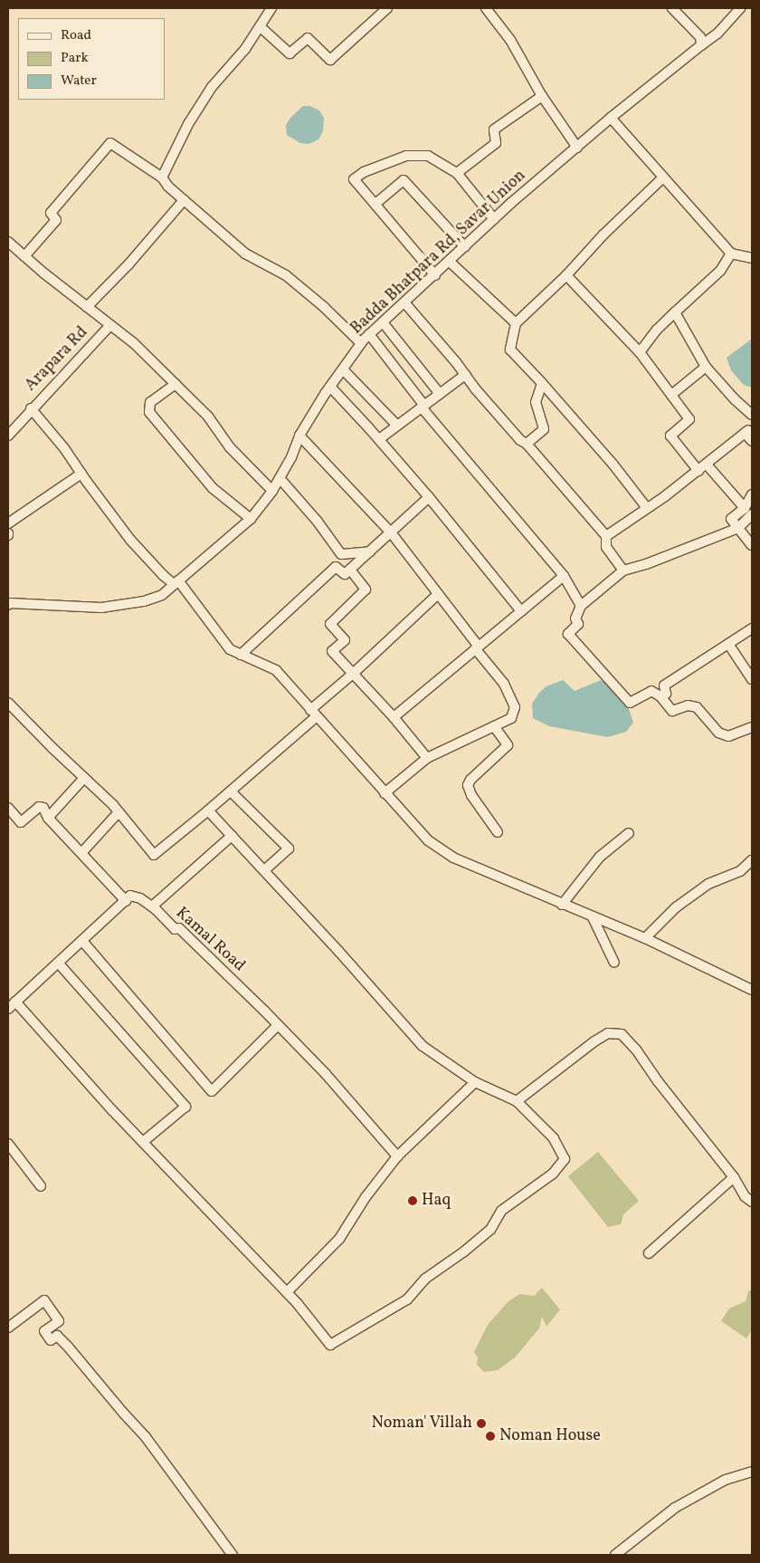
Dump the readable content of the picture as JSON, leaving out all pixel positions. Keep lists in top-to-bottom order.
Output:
{
  "streets": {
    "street": ["Badda Bhatpara Rd, Savar Union", "Arapara Rd", "Kamal Road"]
  },
  "places": ["Haq", "Noman' Villah", "Noman House"],
  "legend": ["Road", "Park", "Water"]
}
